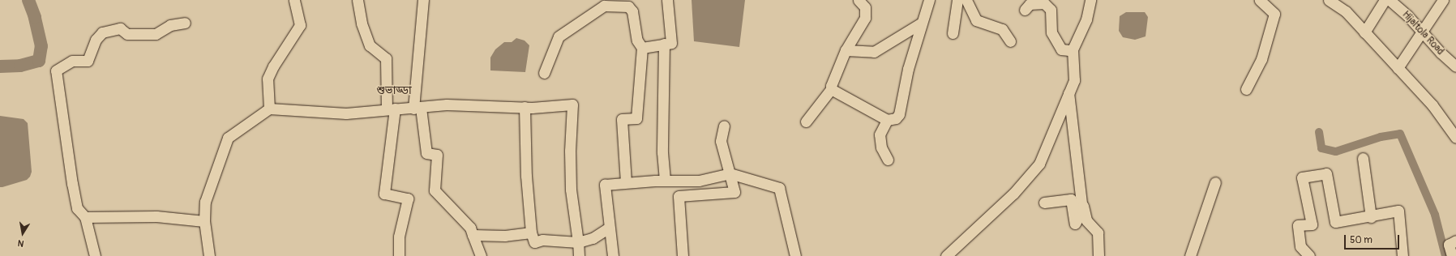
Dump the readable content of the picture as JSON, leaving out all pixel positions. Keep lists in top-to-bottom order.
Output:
{
  "streets": {
    "street": ["Hijaltola Road"]
  },
  "districts": ["শুভাড্ডা"],
  "scale_bar": "50 m",
  "north": "bottom"
}
